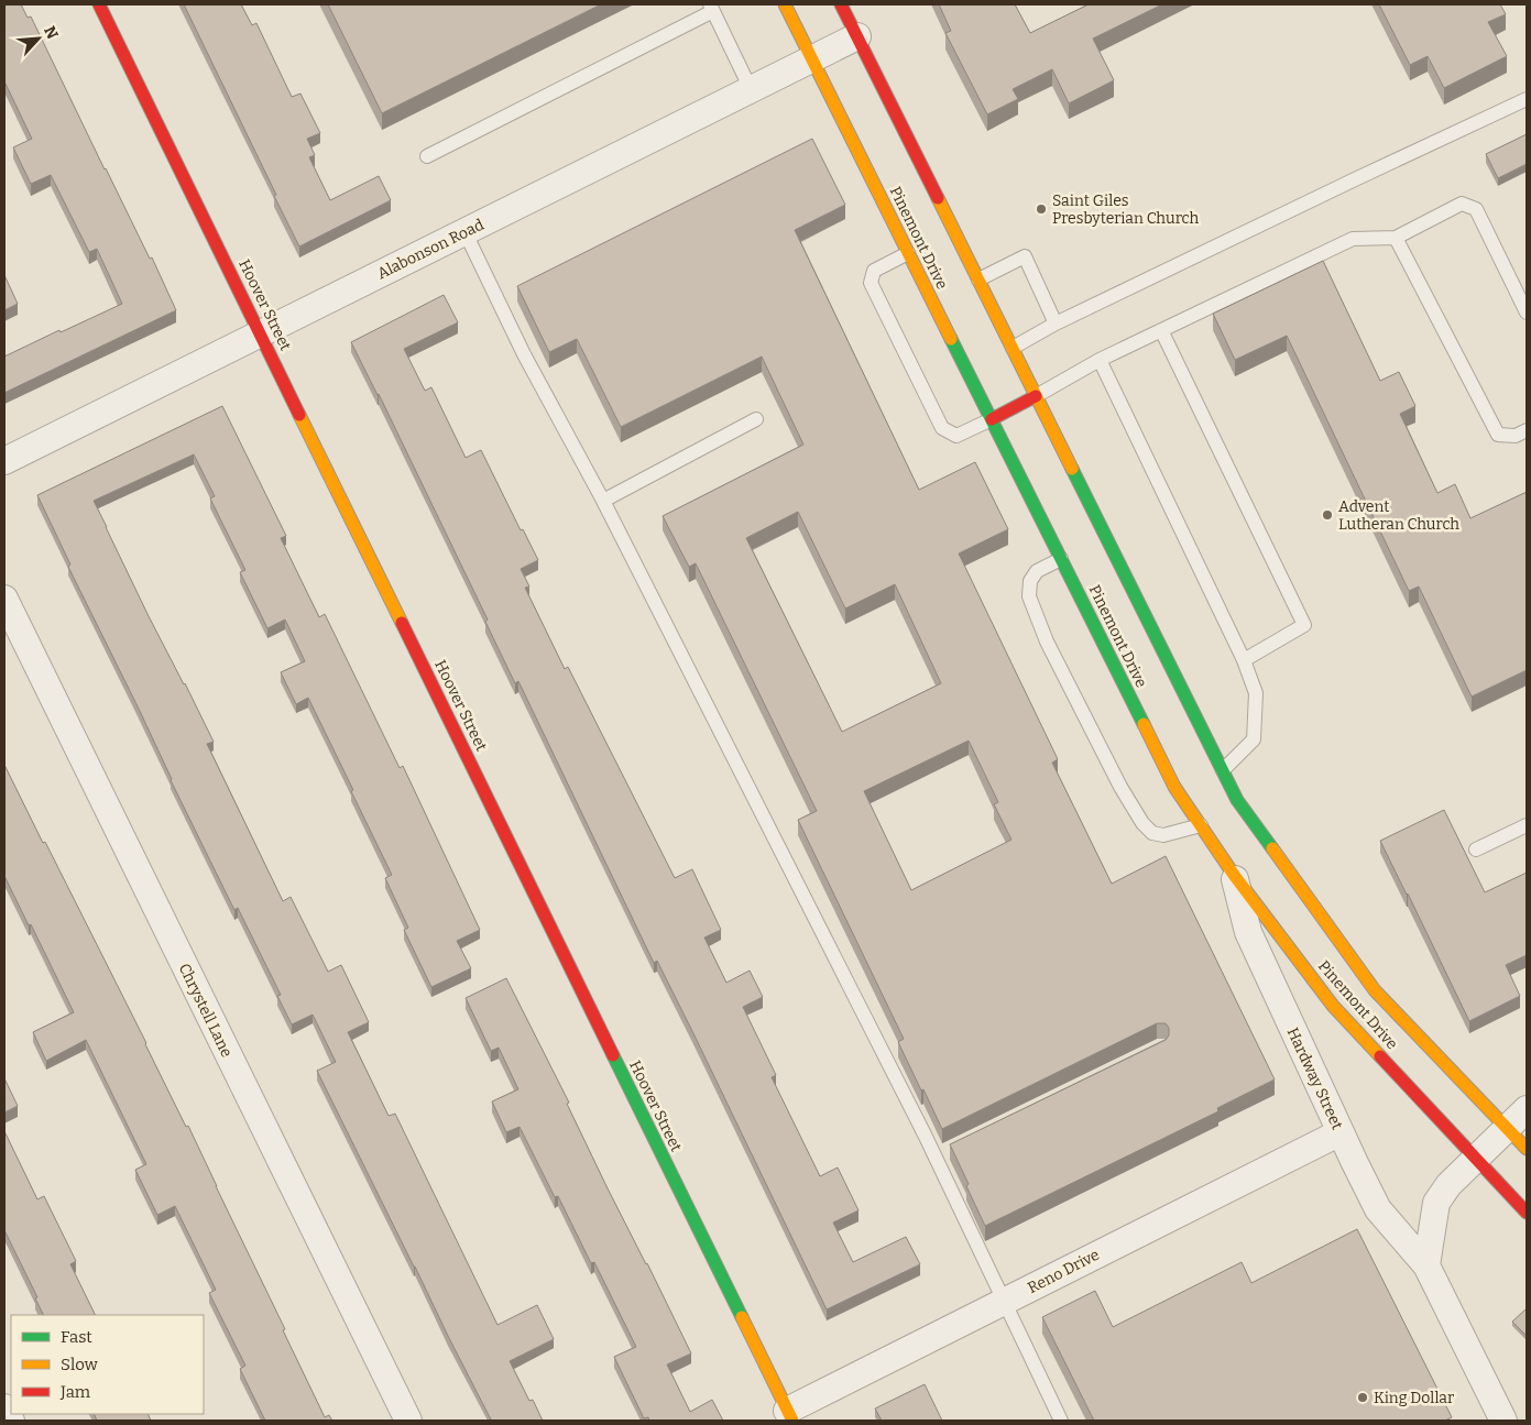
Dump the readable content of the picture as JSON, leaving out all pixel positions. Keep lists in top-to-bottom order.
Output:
{
  "streets": {
    "main road": ["Pinemont Drive", "Hoover Street"],
    "street": [
      "Alabonson Road",
      "Chrystell Lane",
      "Hardway Street",
      "Reno Drive"
    ]
  },
  "crossings": [
    ["Pinemont Drive", "Alabonson Road"],
    ["Pinemont Drive", "Hardway Street"],
    ["Alabonson Road", "Hoover Street"],
    ["Hoover Street", "Reno Drive"],
    ["Hardway Street", "Reno Drive"]
  ],
  "places": ["Saint Giles Presbyterian Church", "Advent Lutheran Church", "King Dollar"],
  "legend": ["Fast", "Slow", "Jam"],
  "north": "top right"
}
